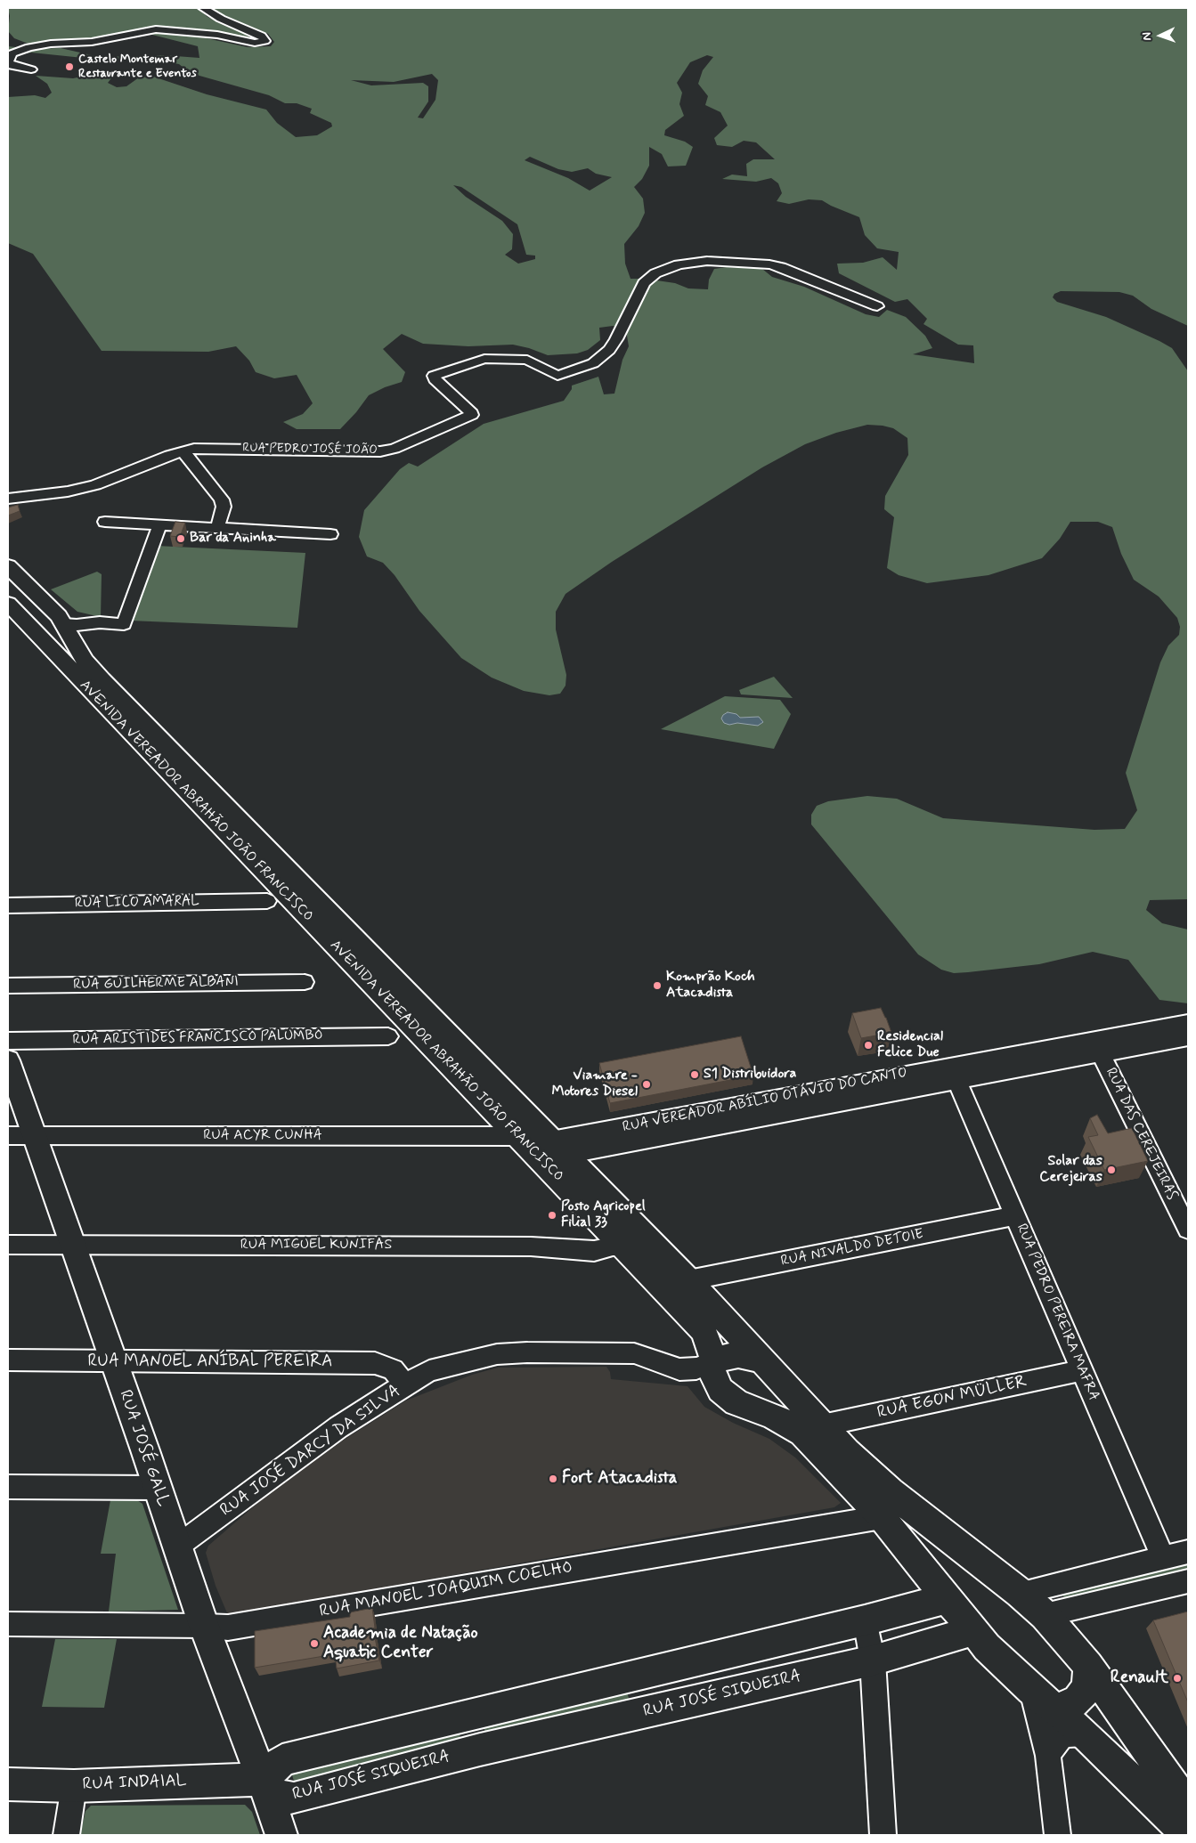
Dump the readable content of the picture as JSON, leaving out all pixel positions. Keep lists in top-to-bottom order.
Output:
{
  "streets": {
    "main road": [
      "AVENIDA VEREADOR ABRAHÃO JOÃO FRANCISCO",
      "RUA JOSÉ GALL",
      "RUA JOSÉ SIQUEIRA",
      "RUA INDAIAL"
    ],
    "street": [
      "RUA PEDRO JOSÉ JOÃO",
      "RUA LICO AMARAL",
      "RUA GUILHERME ALBANI",
      "RUA ARISTIDES FRANCISCO PALUMBO",
      "RUA VEREADOR ABÍLIO OTÁVIO DO CANTO",
      "RUA DAS CEREJEIRAS",
      "RUA ACYR CUNHA",
      "RUA MIGUEL KUNIFAS",
      "RUA NIVALDO DETOIE",
      "RUA PEDRO PEREIRA MAFRA",
      "RUA MANOEL ANÍBAL PEREIRA",
      "RUA EGON MÜLLER",
      "RUA JOSÉ DARCY DA SILVA",
      "RUA MANOEL JOAQUIM COELHO"
    ]
  },
  "crossings": [
    ["AVENIDA VEREADOR ABRAHÃO JOÃO FRANCISCO", "RUA VEREADOR ABÍLIO OTÁVIO DO CANTO"],
    ["AVENIDA VEREADOR ABRAHÃO JOÃO FRANCISCO", "RUA ACYR CUNHA"],
    ["AVENIDA VEREADOR ABRAHÃO JOÃO FRANCISCO", "RUA MIGUEL KUNIFAS"],
    ["AVENIDA VEREADOR ABRAHÃO JOÃO FRANCISCO", "RUA NIVALDO DETOIE"],
    ["AVENIDA VEREADOR ABRAHÃO JOÃO FRANCISCO", "RUA EGON MÜLLER"],
    ["AVENIDA VEREADOR ABRAHÃO JOÃO FRANCISCO", "RUA JOSÉ DARCY DA SILVA"],
    ["AVENIDA VEREADOR ABRAHÃO JOÃO FRANCISCO", "RUA MANOEL JOAQUIM COELHO"],
    ["AVENIDA VEREADOR ABRAHÃO JOÃO FRANCISCO", "RUA JOSÉ SIQUEIRA"],
    ["RUA VEREADOR ABÍLIO OTÁVIO DO CANTO", "RUA DAS CEREJEIRAS"],
    ["RUA VEREADOR ABÍLIO OTÁVIO DO CANTO", "RUA PEDRO PEREIRA MAFRA"],
    ["RUA ACYR CUNHA", "RUA JOSÉ GALL"],
    ["RUA MIGUEL KUNIFAS", "RUA JOSÉ GALL"],
    ["RUA NIVALDO DETOIE", "RUA PEDRO PEREIRA MAFRA"],
    ["RUA PEDRO PEREIRA MAFRA", "RUA EGON MÜLLER"],
    ["RUA MANOEL ANÍBAL PEREIRA", "RUA JOSÉ GALL"],
    ["RUA MANOEL ANÍBAL PEREIRA", "RUA JOSÉ DARCY DA SILVA"],
    ["RUA JOSÉ GALL", "RUA JOSÉ DARCY DA SILVA"],
    ["RUA JOSÉ GALL", "RUA MANOEL JOAQUIM COELHO"],
    ["RUA JOSÉ GALL", "RUA JOSÉ SIQUEIRA"],
    ["RUA JOSÉ GALL", "RUA INDAIAL"],
    ["RUA JOSÉ SIQUEIRA", "RUA INDAIAL"]
  ],
  "places": [
    "Castelo Montemar Restaurante e Eventos",
    "Bar da Aninha",
    "Komprão Koch Atacadista",
    "Residencial Felice Due",
    "S1 Distribuidora",
    "Viamare - Motores Diesel",
    "Solar das Cerejeiras",
    "Posto Agricopel Filial 33",
    "Fort Atacadista",
    "Academia de Natação Aquatic Center",
    "Renault"
  ],
  "north": "left"
}
